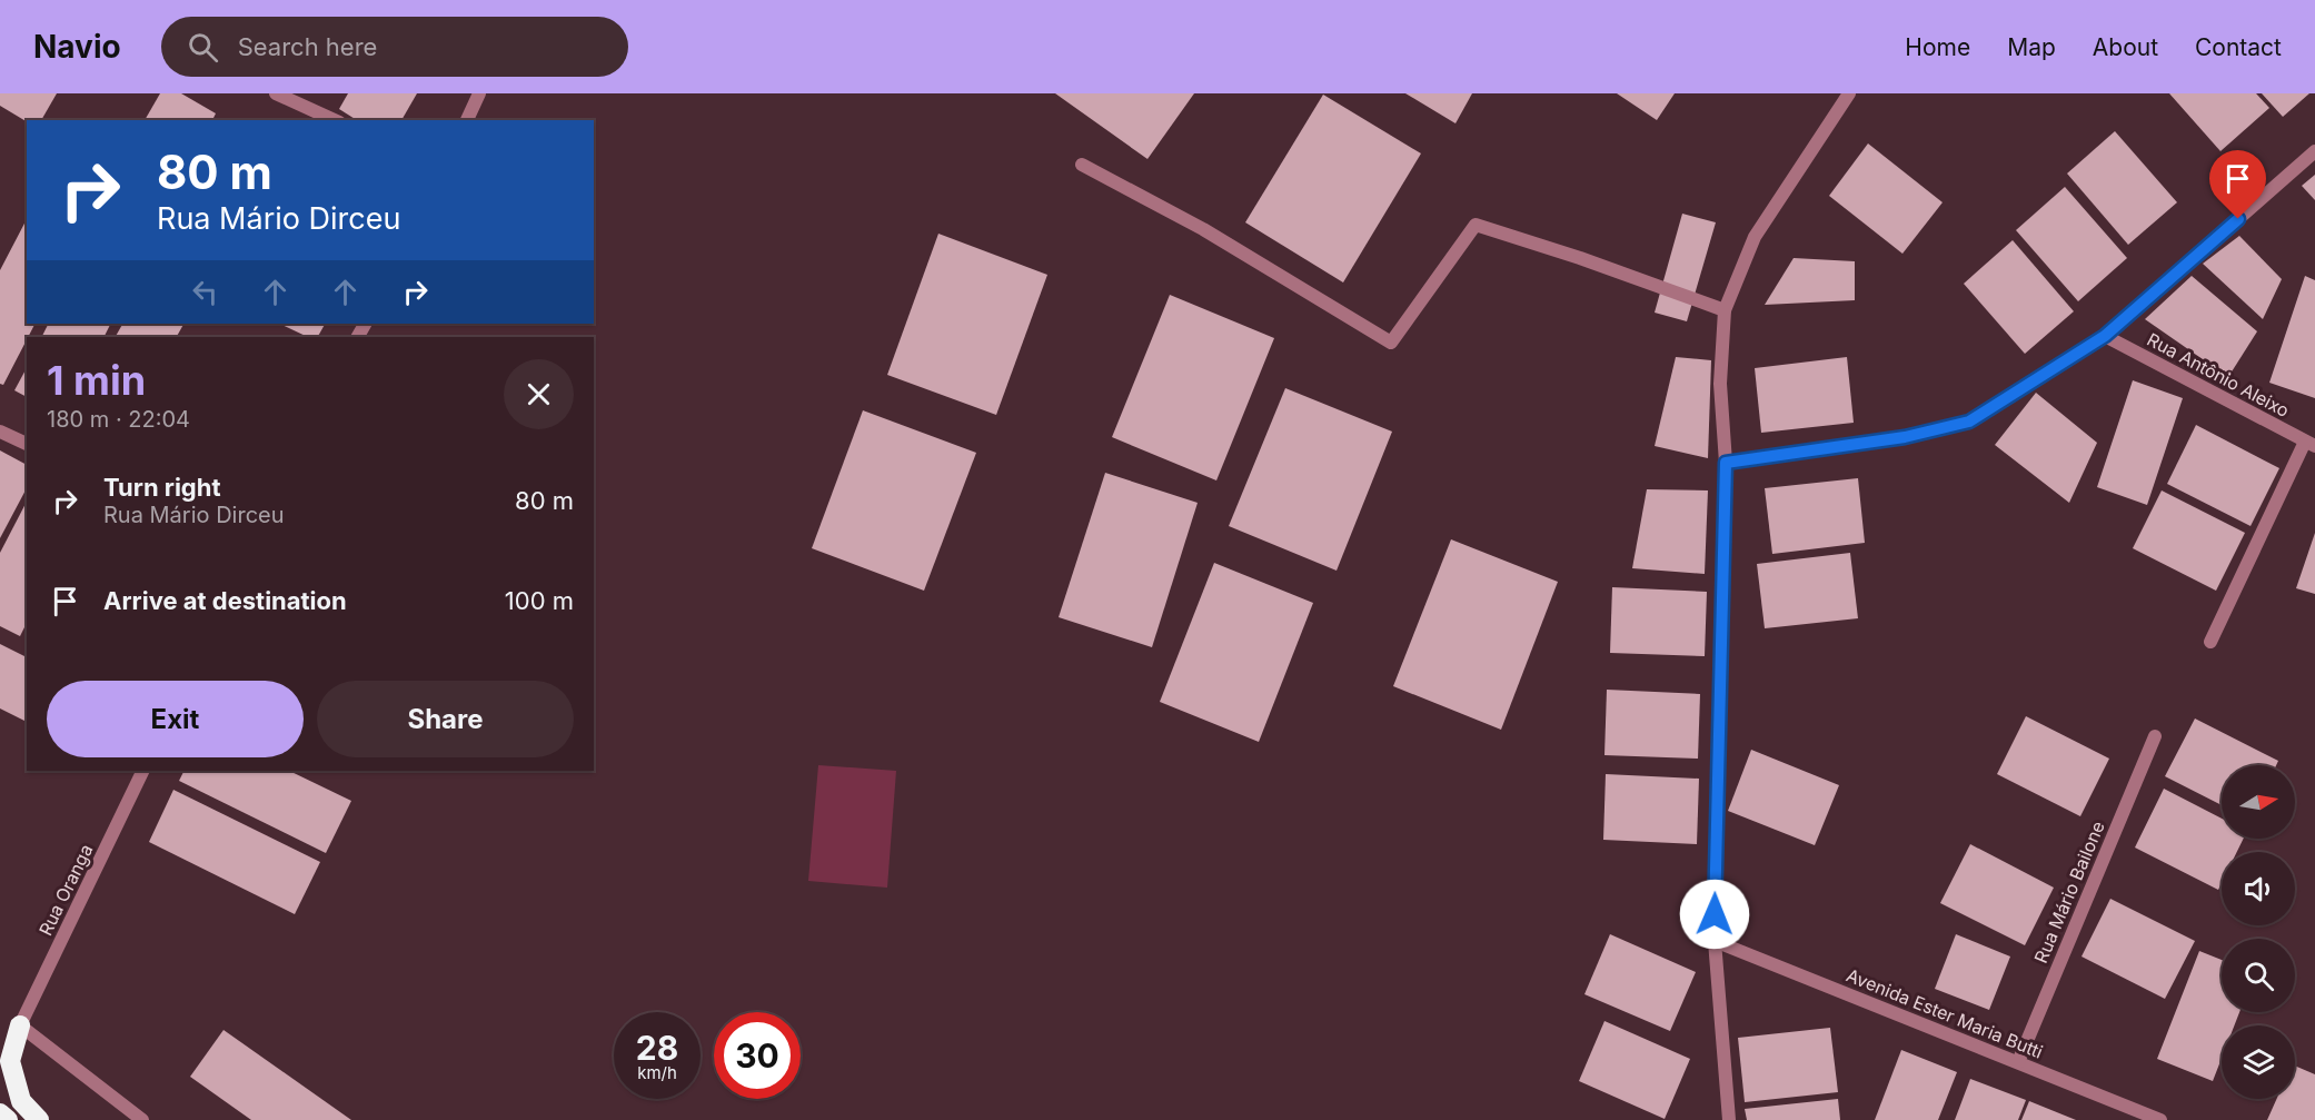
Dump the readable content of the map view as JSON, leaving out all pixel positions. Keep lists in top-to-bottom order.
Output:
{
  "streets": {
    "street": [
      "Rua Antônio Aleixo",
      "Rua Oranga",
      "Rua Mário Bailone",
      "Avenida Ester Maria Butti"
    ]
  },
  "crossings": [
    ["Rua Mário Bailone", "Avenida Ester Maria Butti"]
  ],
  "north": "right",
  "page": {
    "header": "Navio",
    "search": "Search here",
    "nav": [
      "Home",
      "Map",
      "About",
      "Contact"
    ],
    "turn": ["80 m", "Rua Mário Dirceu"],
    "heading": ["1 min", "180 m · 22:04"],
    "list": [
      {
        "name": "Turn right",
        "note": "Rua Mário Dirceu",
        "value": "80 m"
      },
      {
        "name": "Arrive at destination",
        "value": "100 m"
      }
    ],
    "buttons": ["Exit", "Share"],
    "speed": "28 km/h",
    "limit": "30"
  }
}
